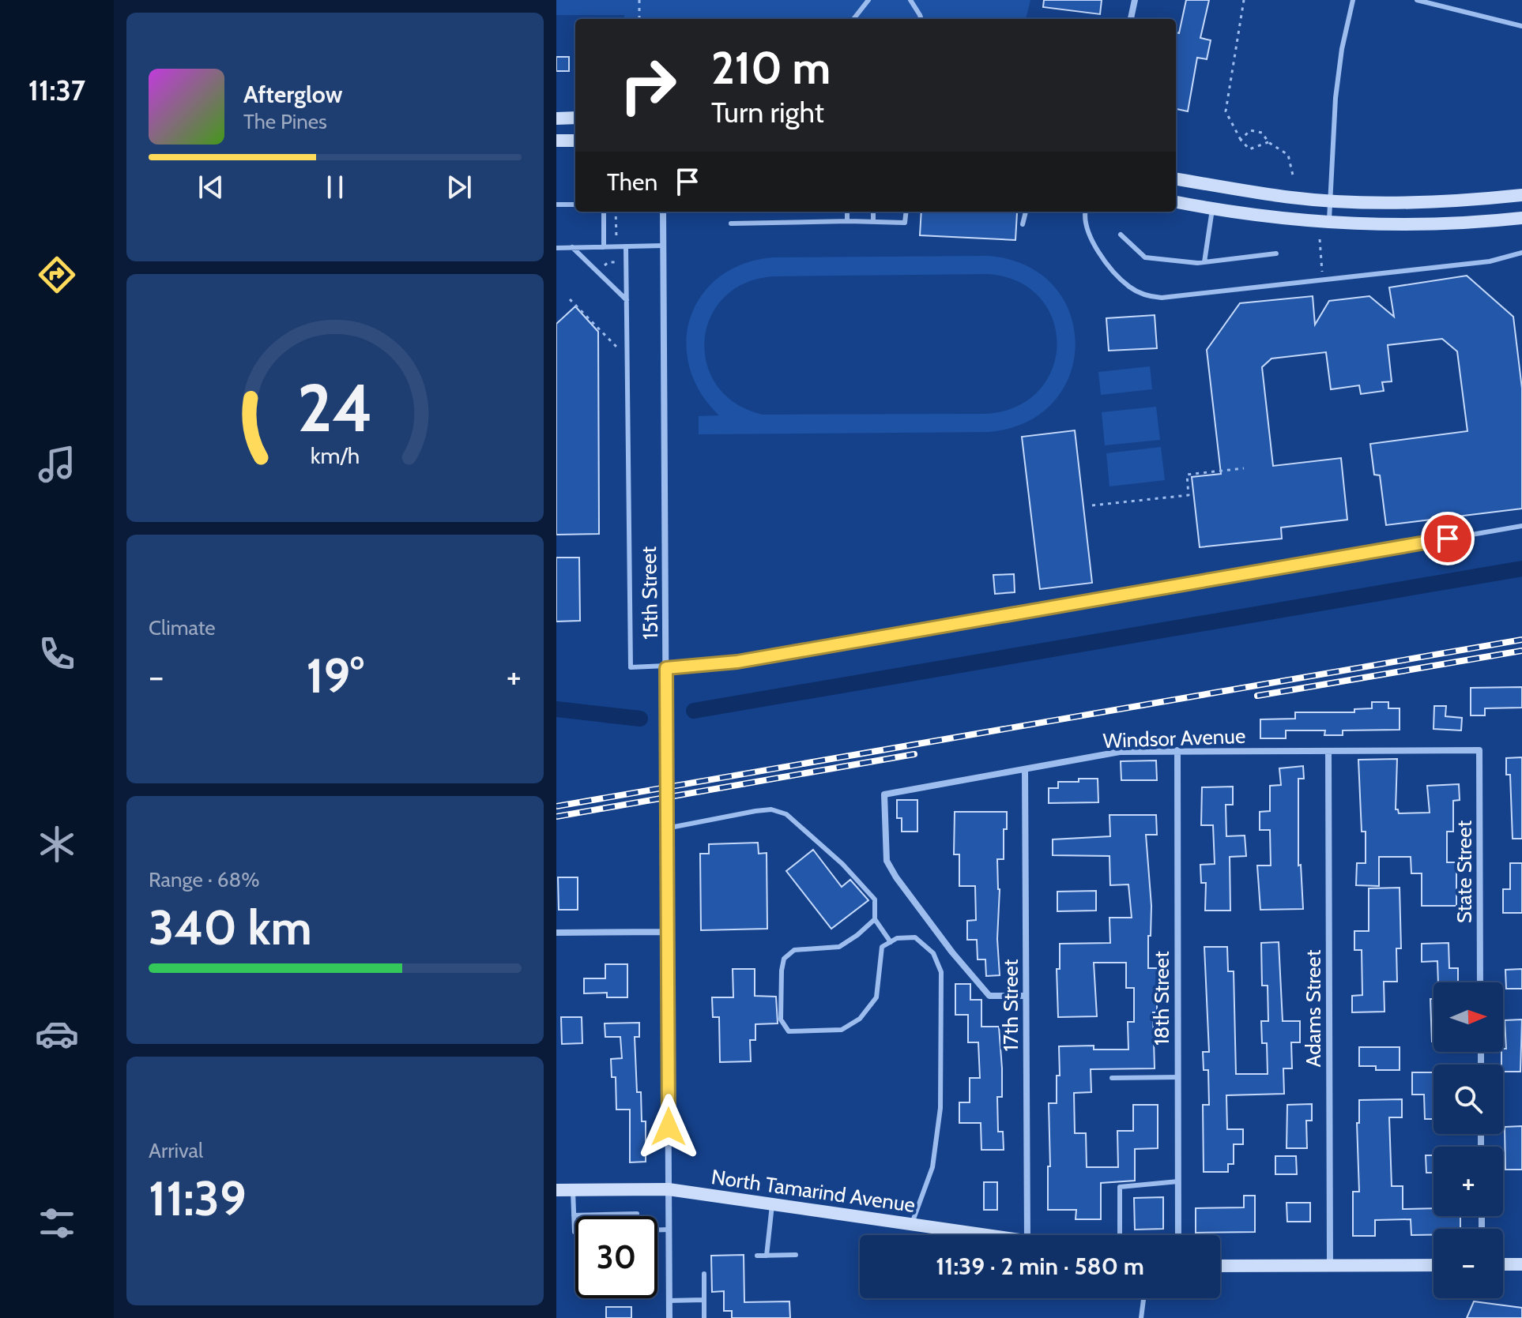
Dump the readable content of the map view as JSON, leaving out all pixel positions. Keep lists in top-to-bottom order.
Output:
{
  "streets": {
    "street": [
      "15th Street",
      "Windsor Avenue",
      "State Street",
      "18th Street",
      "17th Street",
      "Adams Street",
      "North Tamarind Avenue"
    ]
  },
  "crossings": [
    ["15th Street", "North Tamarind Avenue"],
    ["Windsor Avenue", "State Street"],
    ["Windsor Avenue", "18th Street"],
    ["Windsor Avenue", "17th Street"],
    ["Windsor Avenue", "Adams Street"]
  ],
  "north": "right",
  "page": {
    "tabs": "11:37",
    "turn": ["210 m", "Turn right"],
    "song": ["Afterglow", "The Pines"],
    "then": "Then",
    "tile": [
      "Climate",
      ["Range · 68%", "340 km"],
      ["Arrival", "11:39"]
    ],
    "heat": ["−", "19°", "+"],
    "map_buttons": ["+", "−"],
    "limit": "30",
    "trip": "11:39 · 2 min · 580 m",
    "gauge": ["24", "km/h"]
  }
}
